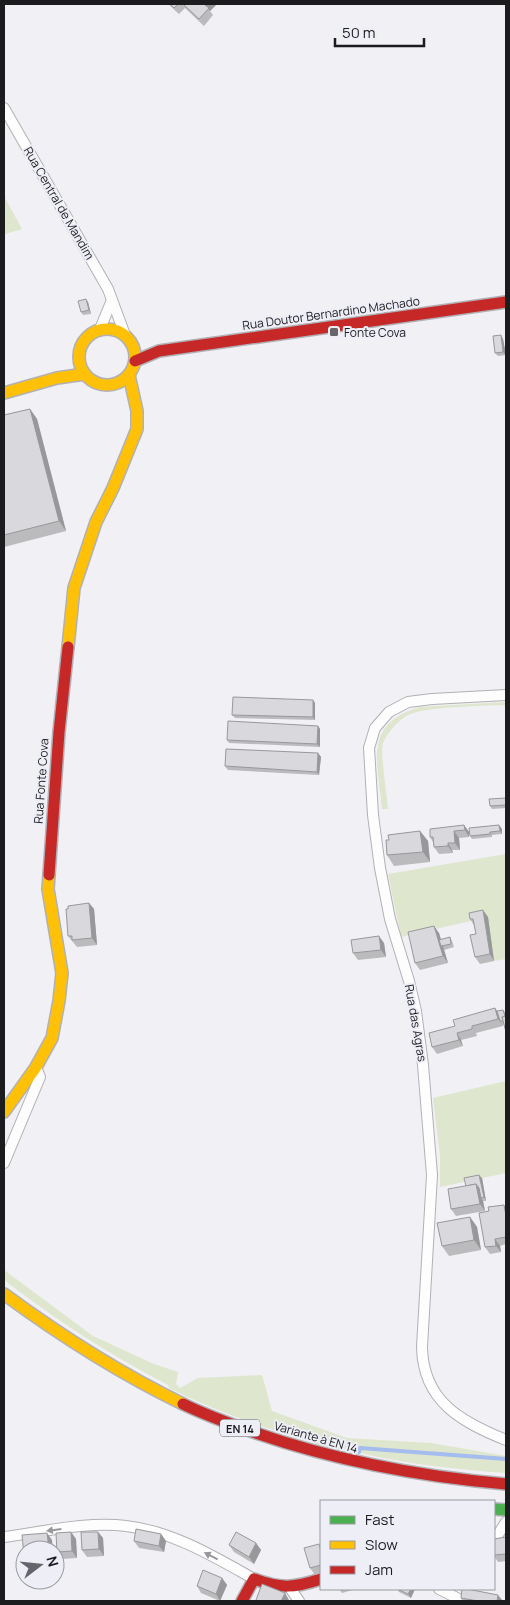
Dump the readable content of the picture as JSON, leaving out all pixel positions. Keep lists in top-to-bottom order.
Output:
{
  "streets": {
    "main road": [
      "Rua Doutor Bernardino Machado",
      "Rua Fonte Cova",
      "EN 14",
      "Variante à EN 14"
    ],
    "street": ["Rua Central de Mandim", "Rua das Agras"]
  },
  "crossings": [
    ["Rua Central de Mandim", "Rua Doutor Bernardino Machado"],
    ["Rua Central de Mandim", "Rua Fonte Cova"],
    ["Rua Doutor Bernardino Machado", "Rua Fonte Cova"]
  ],
  "places": {
    "transit": ["Fonte Cova"]
  },
  "legend": ["Fast", "Slow", "Jam"],
  "scale_bar": "50 m",
  "north": "right"
}
